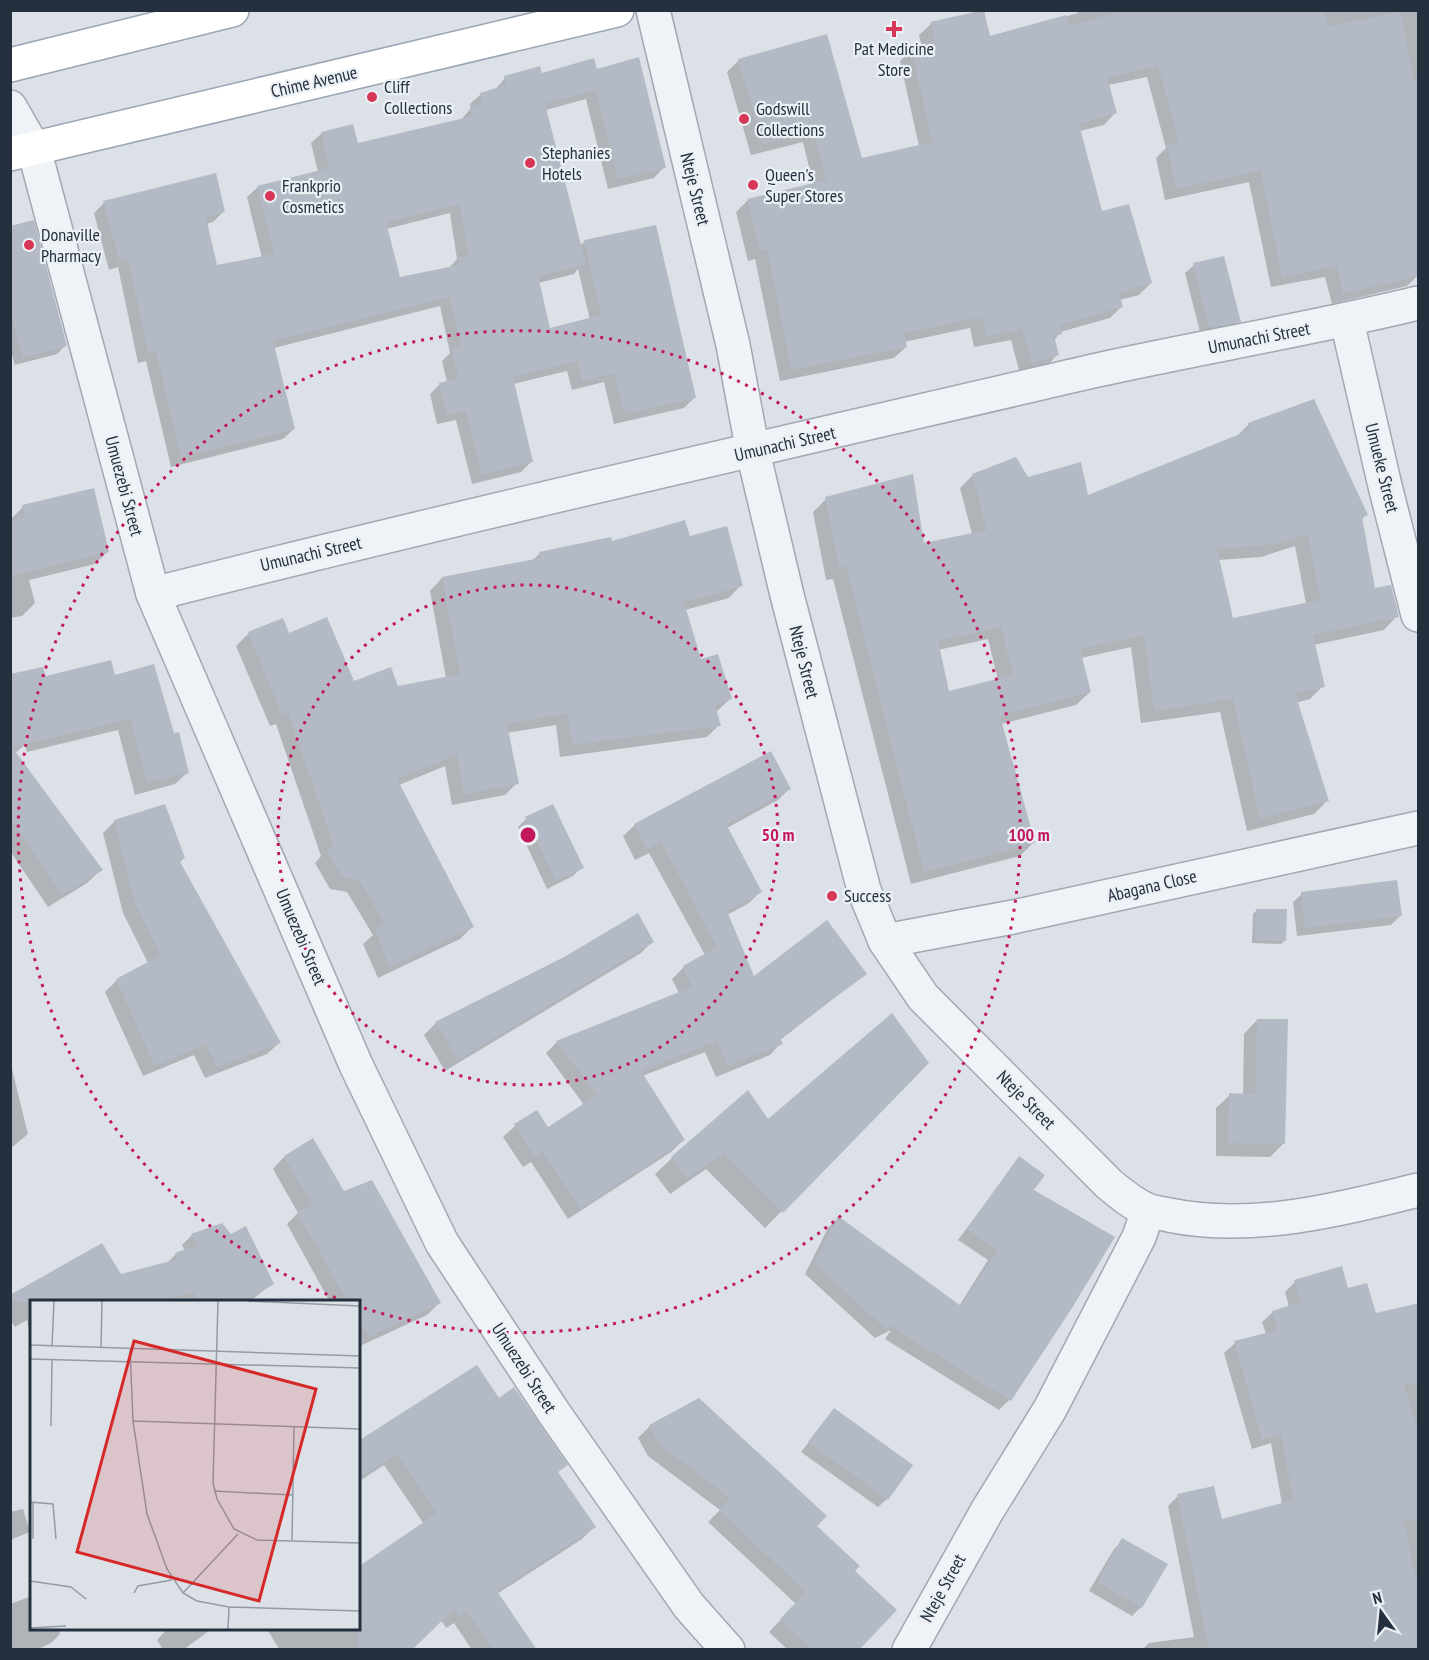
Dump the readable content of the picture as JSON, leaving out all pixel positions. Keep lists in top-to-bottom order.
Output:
{
  "streets": {
    "main road": ["Chime Avenue"],
    "street": [
      "Nteje Street",
      "Umunachi Street",
      "Umueke Street",
      "Umuezebi Street",
      "Abagana Close"
    ]
  },
  "crossings": [
    ["Chime Avenue", "Umuezebi Street"],
    ["Nteje Street", "Umunachi Street"],
    ["Nteje Street", "Abagana Close"],
    ["Umunachi Street", "Umueke Street"],
    ["Umunachi Street", "Umuezebi Street"]
  ],
  "places": {
    "health": ["Pat Medicine Store"],
    "other": [
      "Cliff Collections",
      "Godswill Collections",
      "Stephanies Hotels",
      "Queen's Super Stores",
      "Frankprio Cosmetics",
      "Donaville Pharmacy",
      "Success"
    ]
  },
  "north": "top",
  "rings": ["50 m", "100 m"]
}
